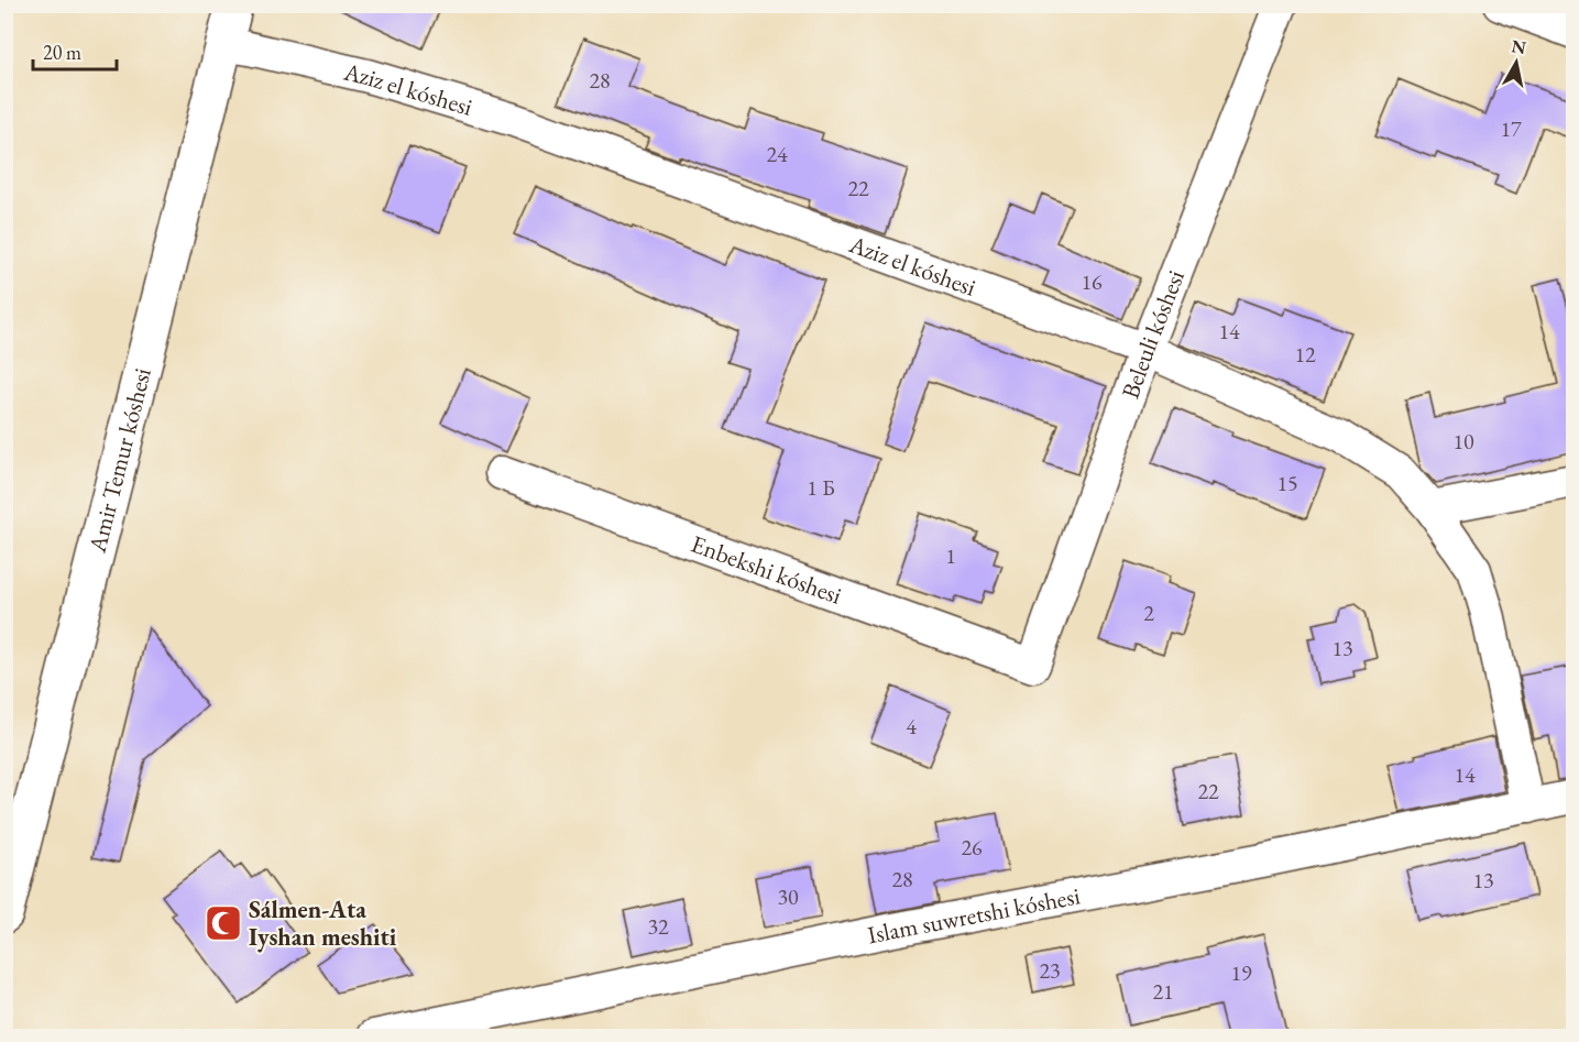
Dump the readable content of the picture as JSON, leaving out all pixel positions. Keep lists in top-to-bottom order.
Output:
{
  "streets": {
    "street": [
      "Aziz el kóshesi",
      "Beleuli kóshesi",
      "Amir Temur kóshesi",
      "Enbekshi kóshesi",
      "Islam suwretshi kóshesi"
    ]
  },
  "crossings": [
    ["Aziz el kóshesi", "Beleuli kóshesi"],
    ["Aziz el kóshesi", "Amir Temur kóshesi"],
    ["Aziz el kóshesi", "Islam suwretshi kóshesi"],
    ["Beleuli kóshesi", "Enbekshi kóshesi"]
  ],
  "places": {
    "mosque": ["Sálmen-Ata Iyshan meshiti"]
  },
  "house_numbers": [
    "28",
    "17",
    "24",
    "22",
    "16",
    "14",
    "12",
    "10",
    "15",
    "1 Б",
    "1",
    "2",
    "13",
    "4",
    "14",
    "22",
    "26",
    "28",
    "13",
    "30",
    "32",
    "23",
    "19",
    "21"
  ],
  "scale_bar": "20 m",
  "north": "top"
}
